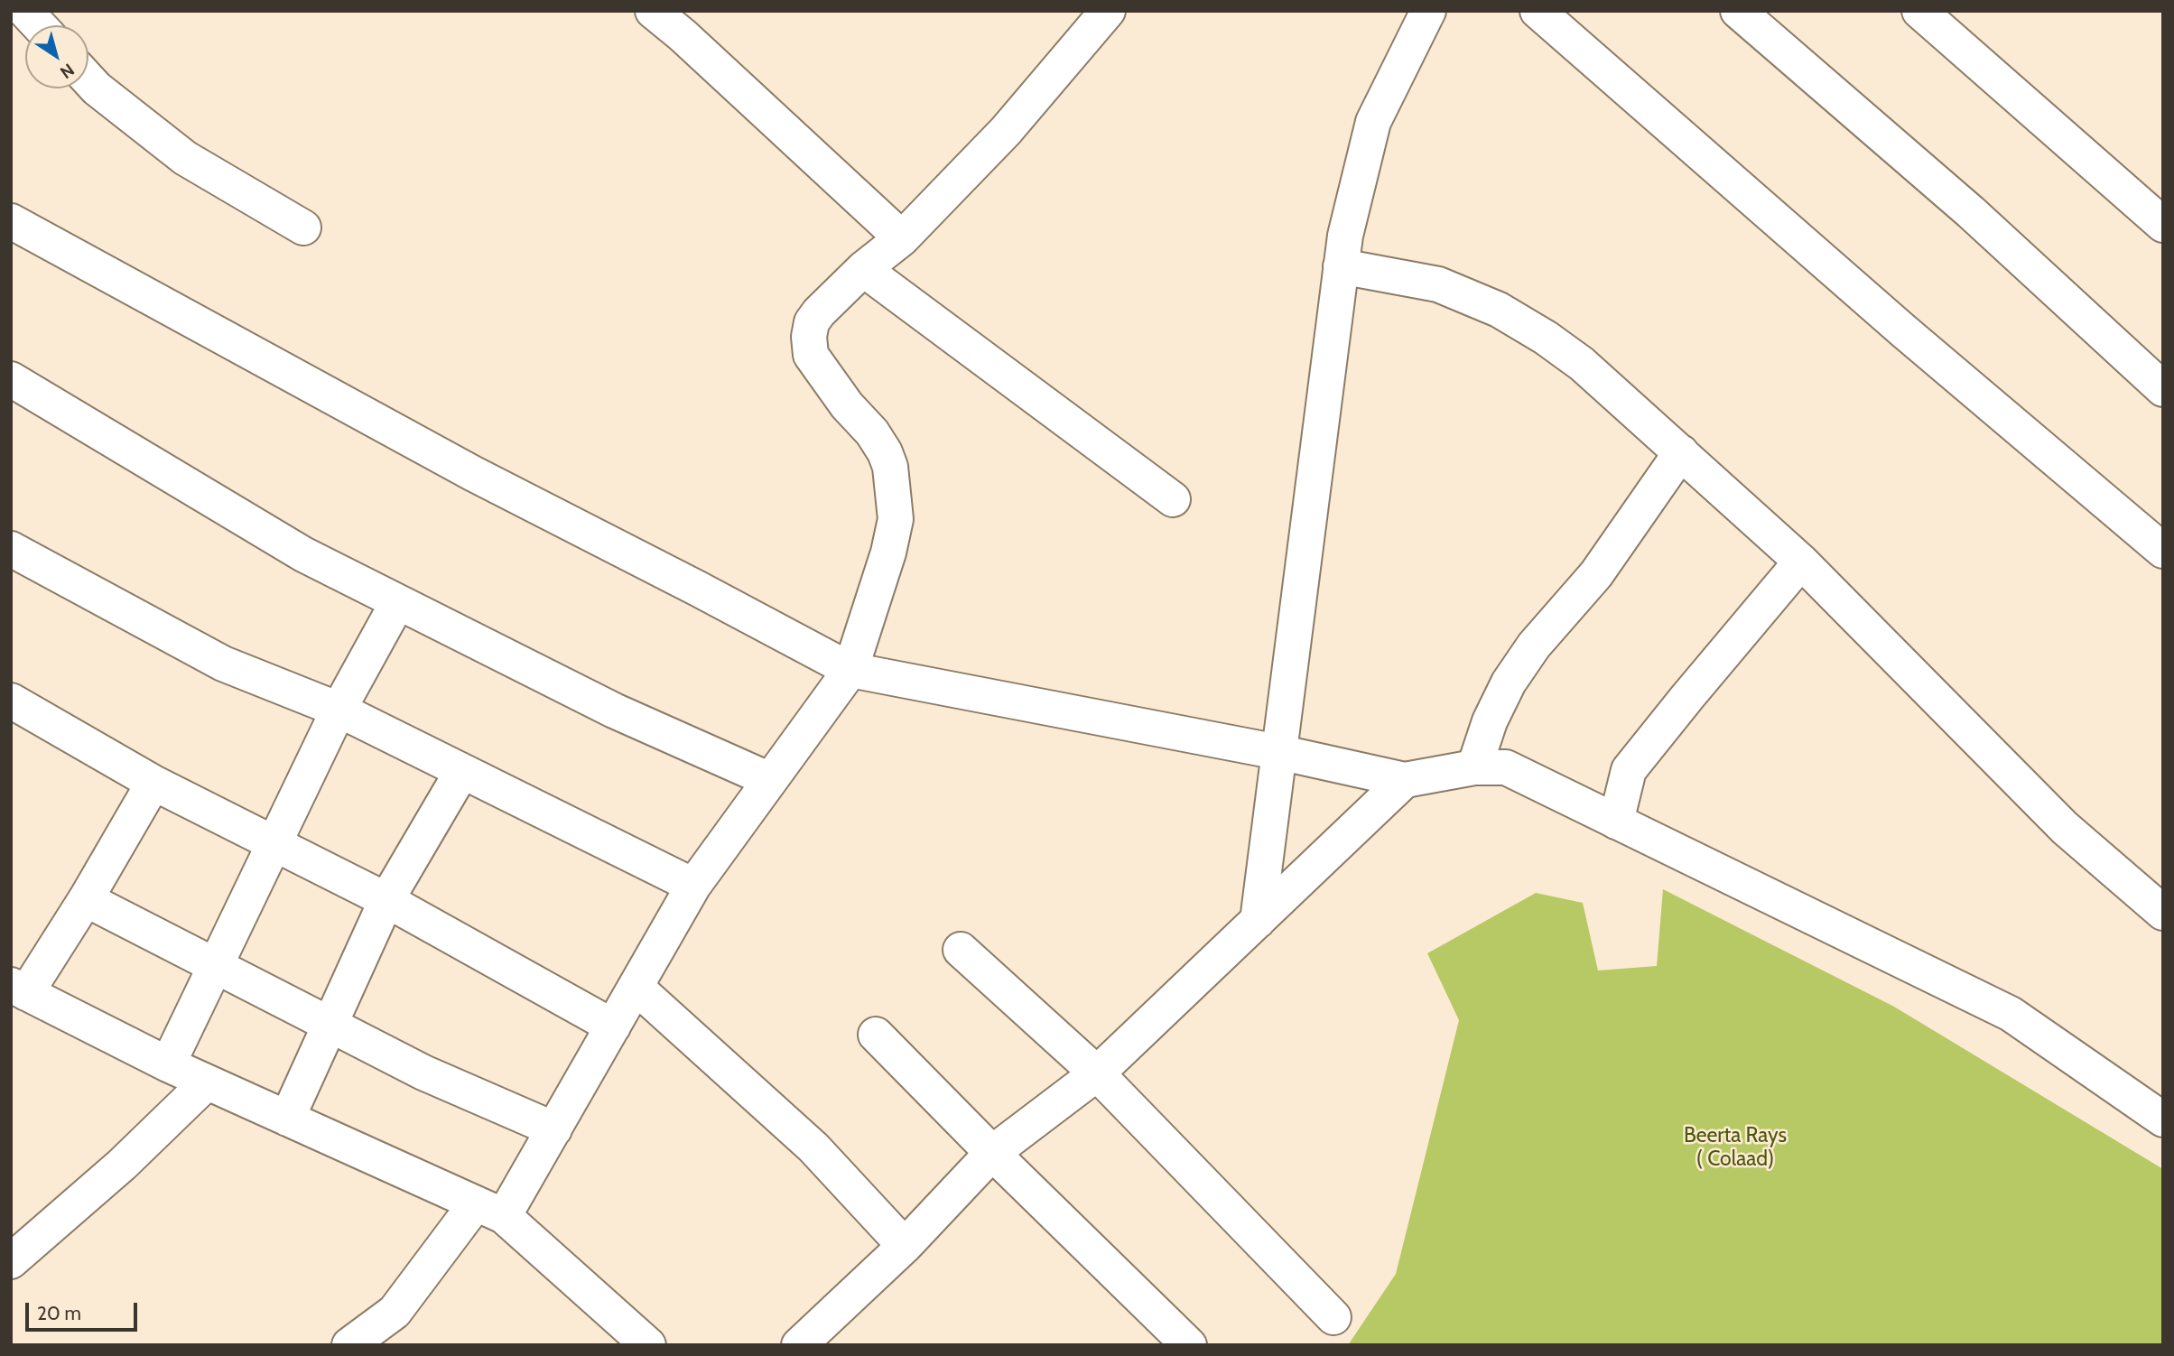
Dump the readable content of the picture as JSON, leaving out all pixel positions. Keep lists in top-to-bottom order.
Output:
{
  "parks": ["Beerta Rays ( Colaad)"],
  "scale_bar": "20 m",
  "north": "bottom right"
}
